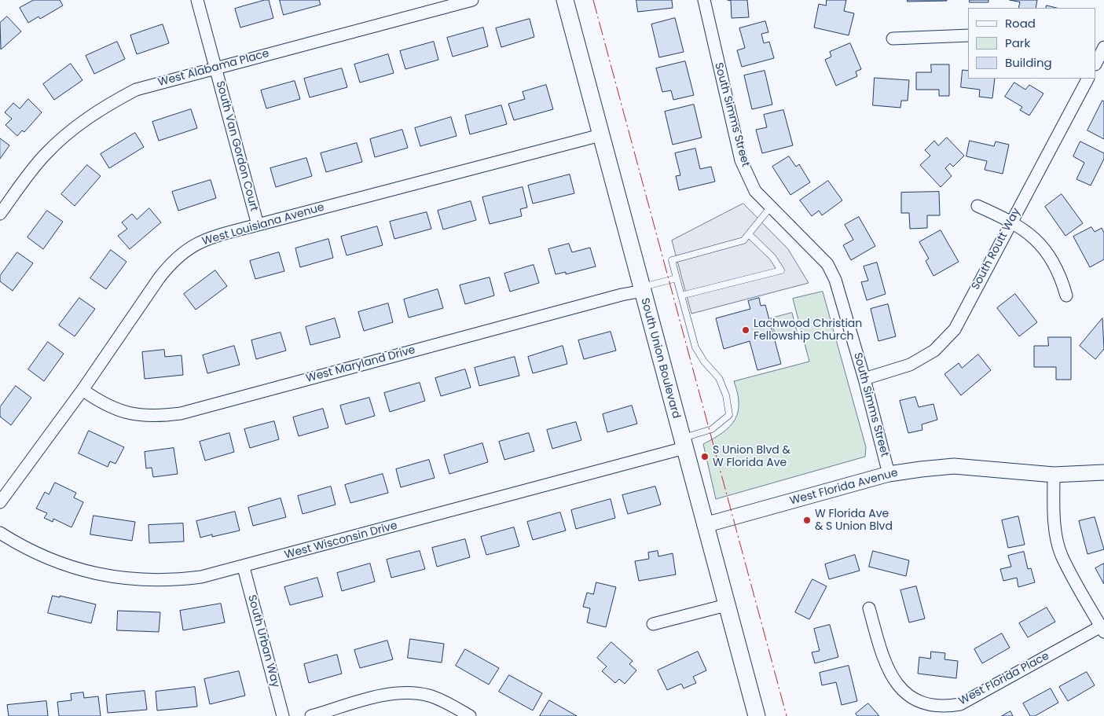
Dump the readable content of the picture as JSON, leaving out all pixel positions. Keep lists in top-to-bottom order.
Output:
{
  "streets": {
    "main road": ["South Union Boulevard"],
    "street": [
      "West Alabama Place",
      "South Simms Street",
      "South Van Gordon Court",
      "West Louisiana Avenue",
      "South Routt Way",
      "West Maryland Drive",
      "West Florida Avenue",
      "West Wisconsin Drive",
      "South Urban Way",
      "West Florida Place"
    ]
  },
  "crossings": [
    ["West Alabama Place", "South Van Gordon Court"],
    ["South Simms Street", "South Routt Way"],
    ["South Simms Street", "West Florida Avenue"],
    ["South Van Gordon Court", "West Louisiana Avenue"],
    ["West Louisiana Avenue", "South Union Boulevard"],
    ["West Louisiana Avenue", "West Maryland Drive"],
    ["South Union Boulevard", "West Maryland Drive"],
    ["South Union Boulevard", "West Florida Avenue"],
    ["South Union Boulevard", "West Wisconsin Drive"],
    ["West Wisconsin Drive", "South Urban Way"]
  ],
  "places": ["Lachwood Christian Fellowship Church", "S Union Blvd & W Florida Ave", "W Florida Ave & S Union Blvd"],
  "legend": ["Road", "Park", "Building"]
}
